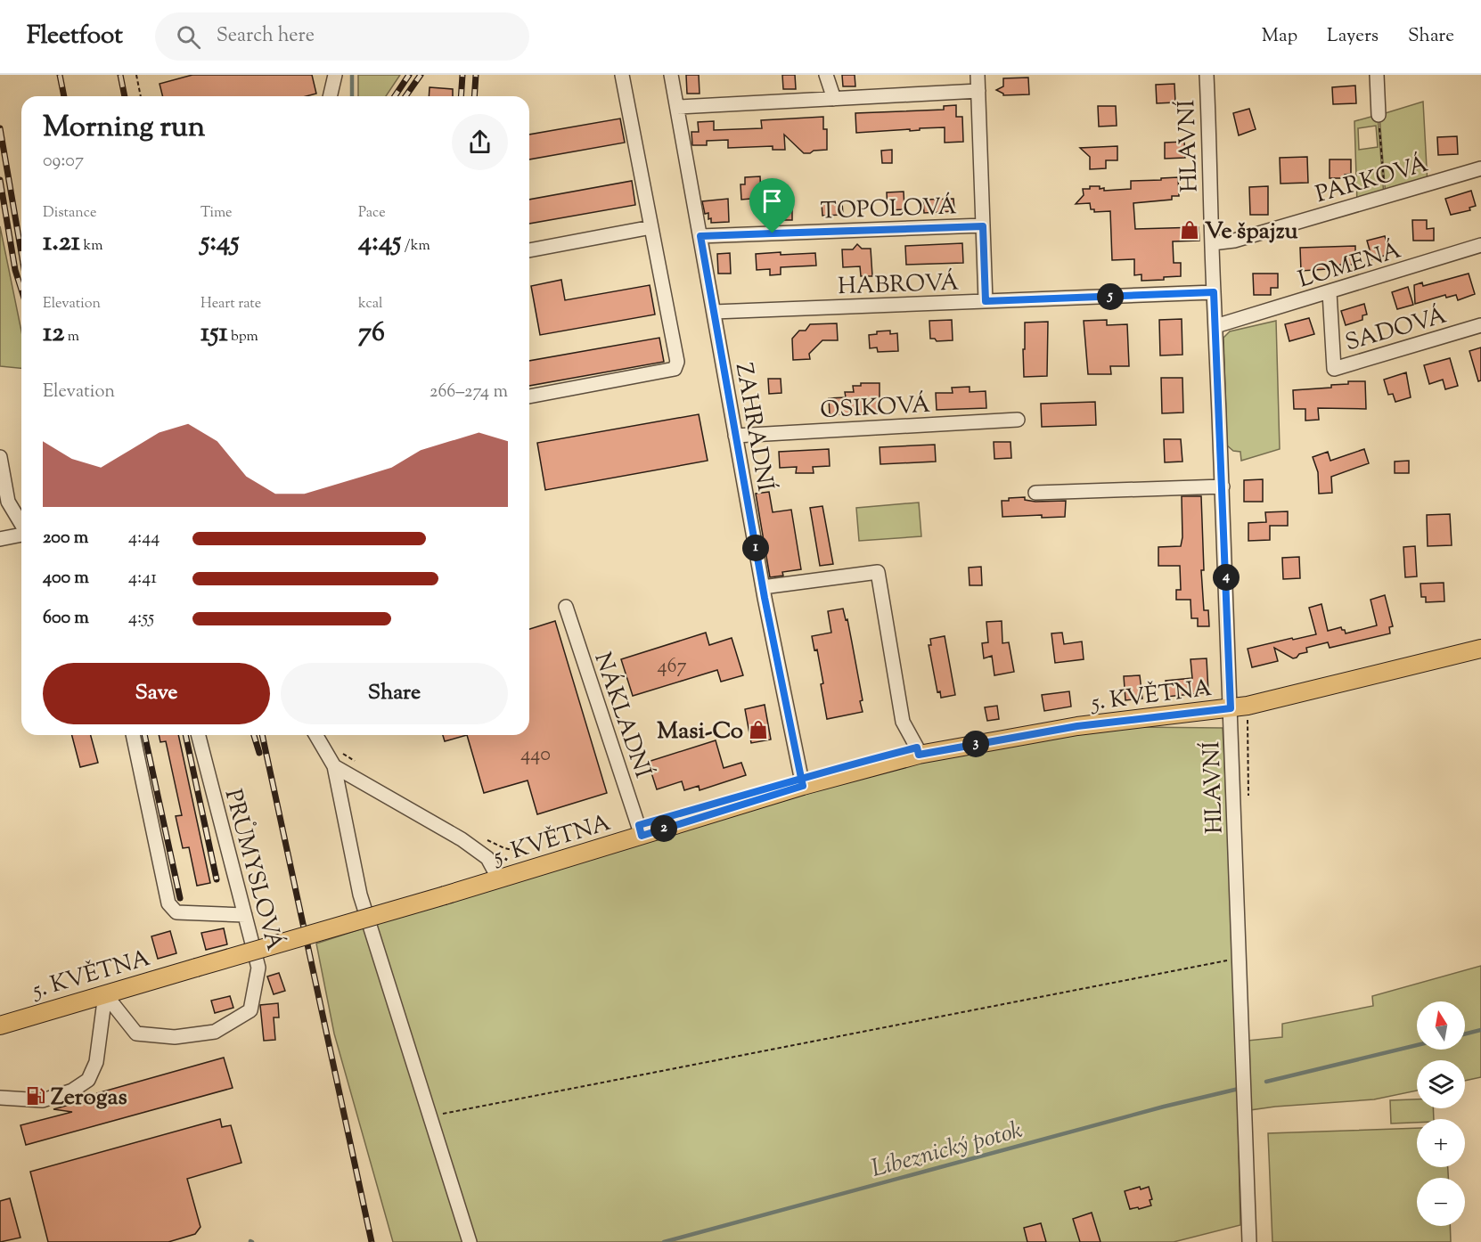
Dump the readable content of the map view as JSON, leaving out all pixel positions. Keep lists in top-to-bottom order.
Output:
{
  "streets": {
    "main road": ["5. KVĚTNA"],
    "street": [
      "HLAVNÍ",
      "PARKOVÁ",
      "TOPOLOVÁ",
      "LOMENÁ",
      "HABROVÁ",
      "SADOVÁ",
      "OSIKOVÁ",
      "ZAHRADNÍ",
      "NÁKLADNÍ",
      "PRŮMYSLOVÁ"
    ]
  },
  "crossings": [
    ["HLAVNÍ", "PARKOVÁ"],
    ["HLAVNÍ", "LOMENÁ"],
    ["HLAVNÍ", "HABROVÁ"],
    ["HLAVNÍ", "5. KVĚTNA"],
    ["TOPOLOVÁ", "ZAHRADNÍ"],
    ["LOMENÁ", "SADOVÁ"],
    ["HABROVÁ", "ZAHRADNÍ"],
    ["OSIKOVÁ", "ZAHRADNÍ"],
    ["ZAHRADNÍ", "5. KVĚTNA"],
    ["5. KVĚTNA", "NÁKLADNÍ"],
    ["5. KVĚTNA", "PRŮMYSLOVÁ"]
  ],
  "water": ["Líbeznický potok"],
  "places": {
    "shop": ["Ve špajzu", "Masi-Co"],
    "fuel station": ["Zerogas"]
  },
  "house_numbers": ["467", "440"],
  "north": "top",
  "page": {
    "header": "Fleetfoot",
    "search": "Search here",
    "nav": ["Map", "Layers", "Share"],
    "heading": ["Morning run", "09:07"],
    "stats": [
      ["Distance", "1.21 km"],
      ["Time", "5:45"],
      ["Pace", "4:45 /km"],
      ["Elevation", "12 m"],
      ["Heart rate", "151 bpm"],
      ["kcal", "76"]
    ],
    "pins": [
      "5",
      "1",
      "4",
      "3",
      "2"
    ],
    "chart": ["Elevation", "266–274 m"],
    "list": [
      {
        "name": "200 m",
        "note": "4:44"
      },
      {
        "name": "400 m",
        "note": "4:41"
      },
      {
        "name": "600 m",
        "note": "4:55"
      }
    ],
    "buttons": ["Save", "Share"],
    "map_buttons": ["+", "−"]
  }
}
